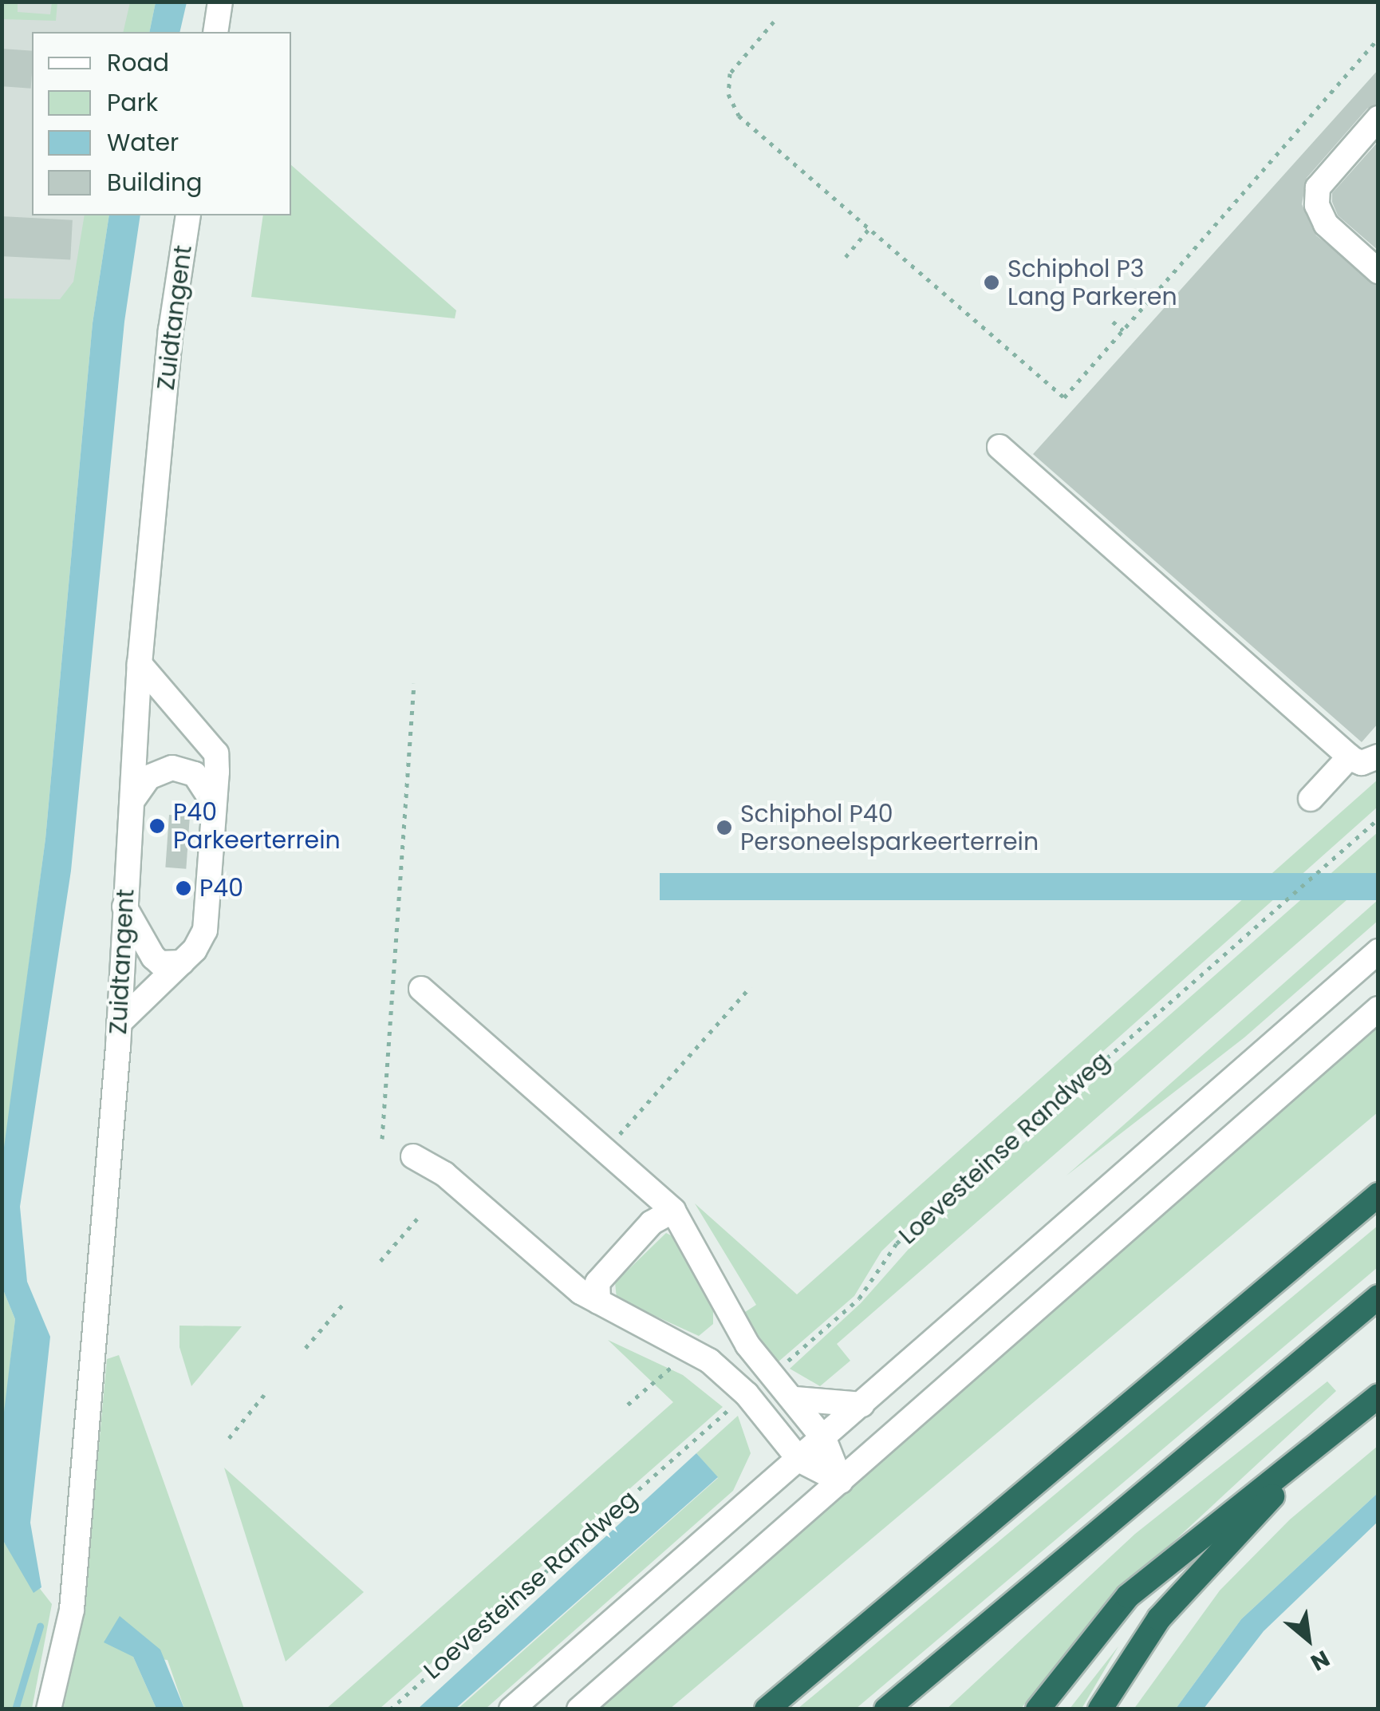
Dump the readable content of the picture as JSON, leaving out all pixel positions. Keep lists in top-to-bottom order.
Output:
{
  "streets": {
    "street": ["Zuidtangent"],
    "path": ["Loevesteinse Randweg"]
  },
  "places": [
    "Schiphol P3 Lang Parkeren",
    "P40 Parkeerterrein",
    "Schiphol P40 Personeelsparkeerterrein",
    "P40"
  ],
  "legend": [
    "Road",
    "Park",
    "Water",
    "Building"
  ],
  "north": "bottom right"
}
